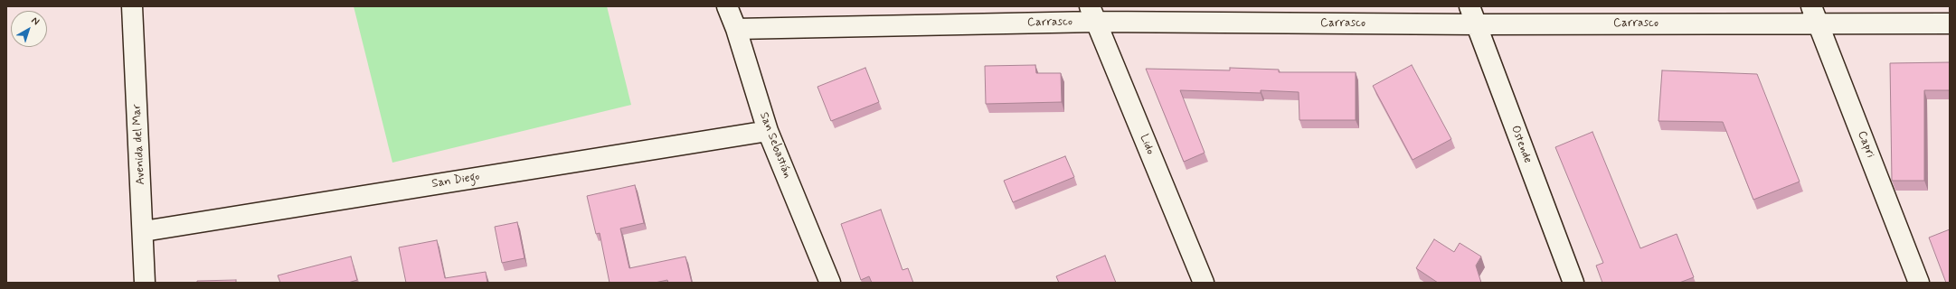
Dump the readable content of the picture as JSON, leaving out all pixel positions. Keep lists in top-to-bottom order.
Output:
{
  "streets": {
    "street": [
      "Carrasco",
      "Avenida del Mar",
      "Lido",
      "Ostende",
      "Capri",
      "San Sebastián",
      "San Diego"
    ]
  },
  "crossings": [
    ["Carrasco", "Lido"],
    ["Carrasco", "Ostende"],
    ["Carrasco", "Capri"],
    ["Carrasco", "San Sebastián"],
    ["Avenida del Mar", "San Diego"],
    ["San Sebastián", "San Diego"]
  ],
  "north": "top right"
}
